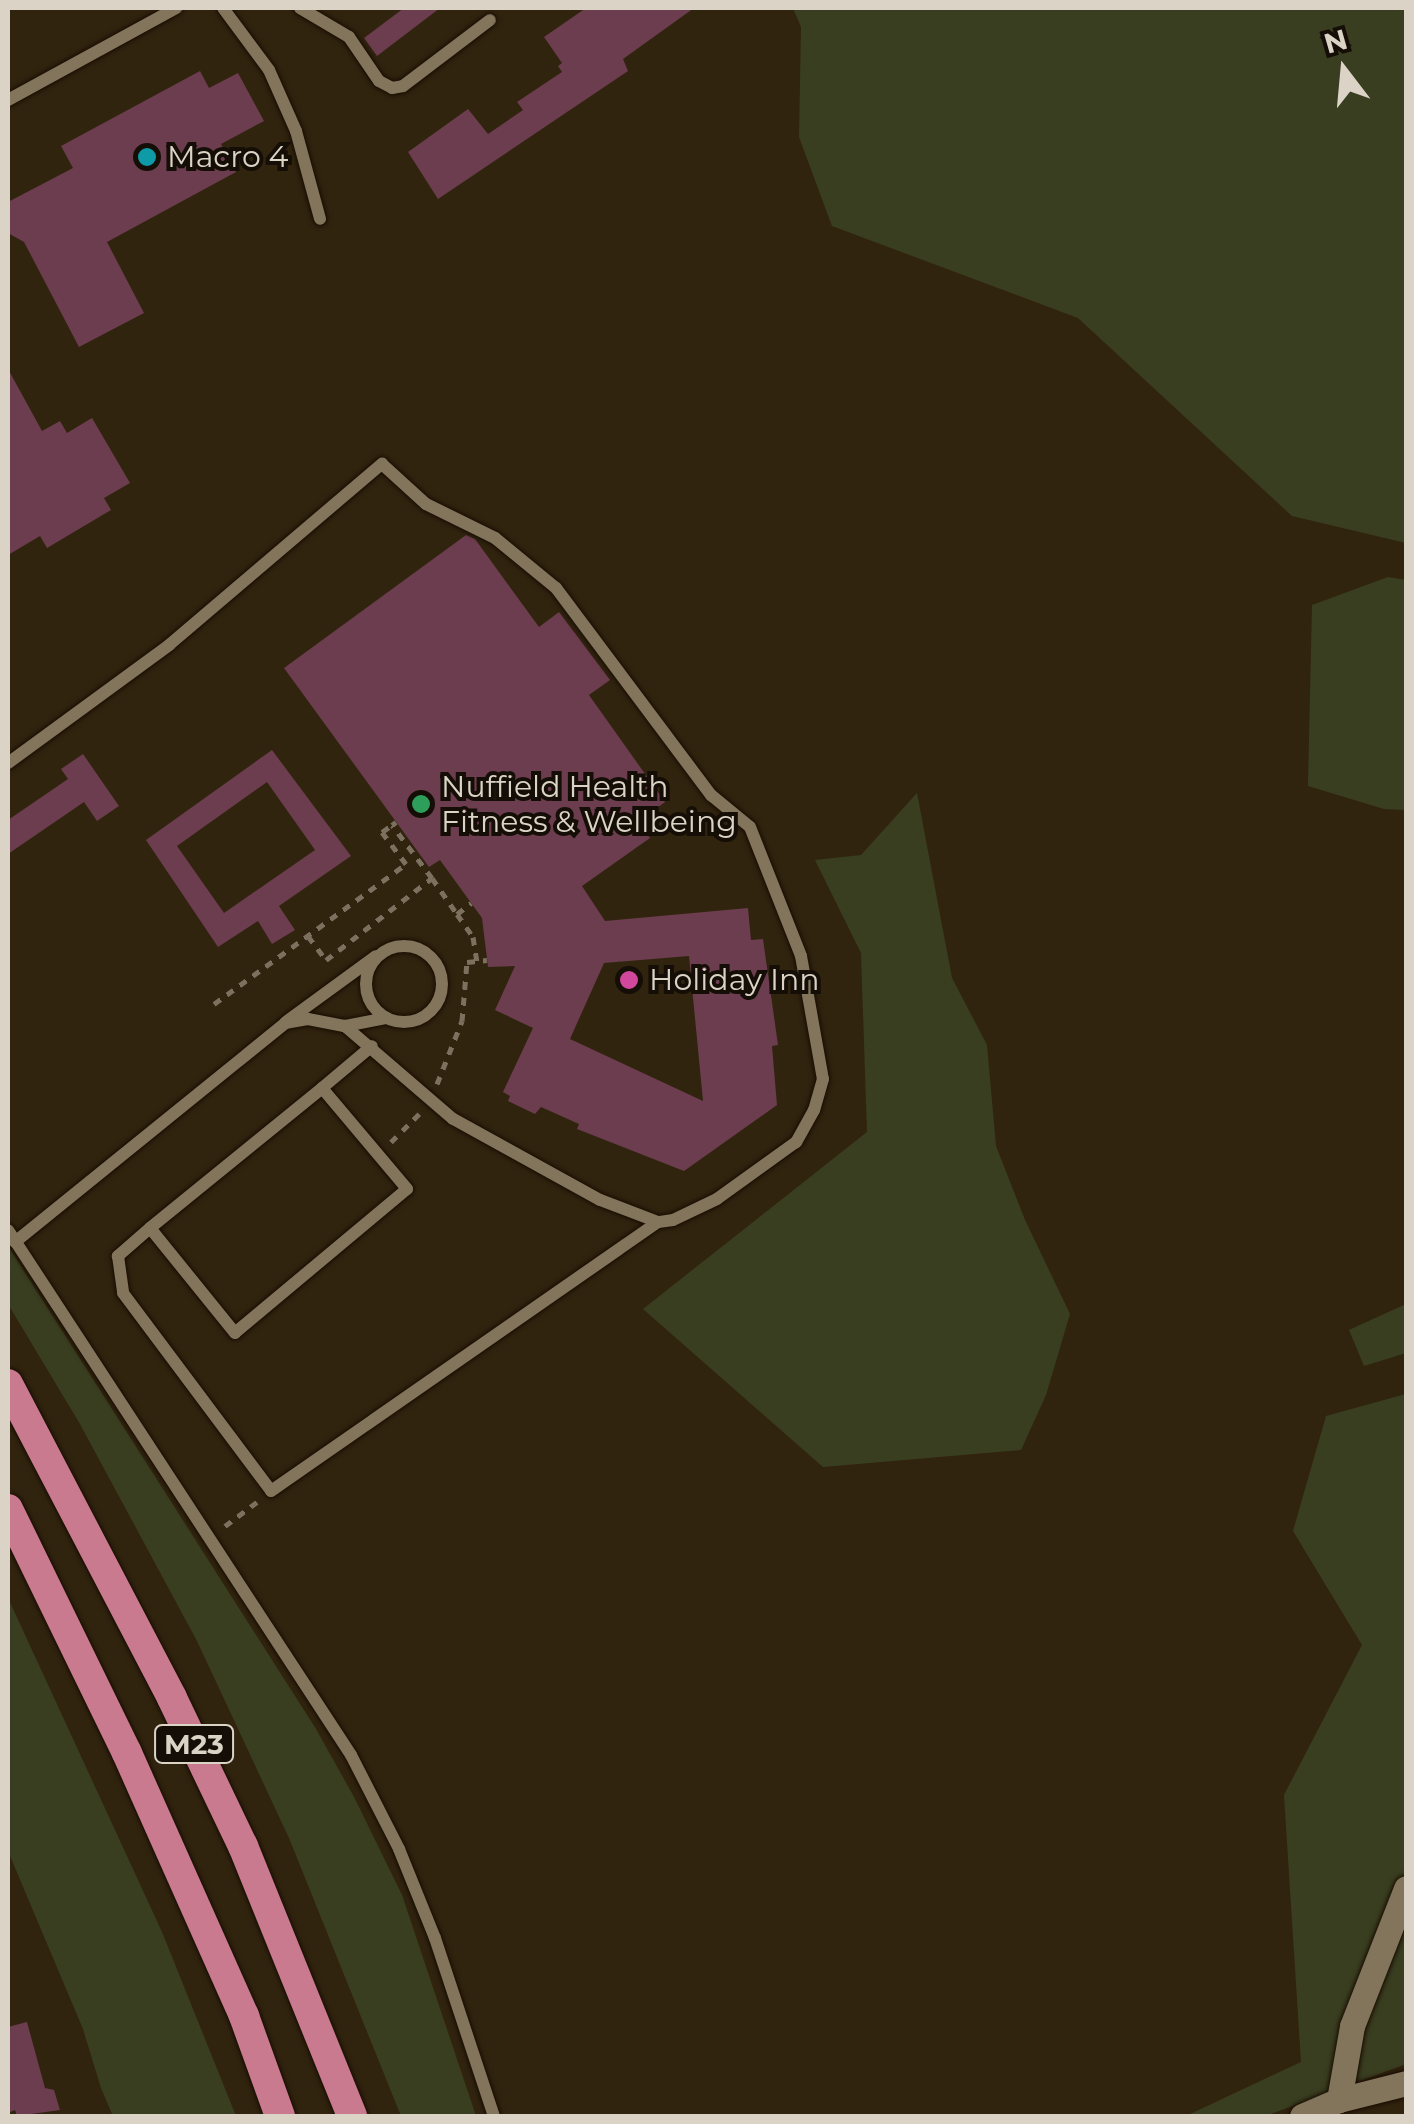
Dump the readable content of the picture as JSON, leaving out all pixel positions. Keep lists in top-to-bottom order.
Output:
{
  "streets": {
    "highway": ["M23"]
  },
  "places": ["Macro 4", "Nuffield Health Fitness & Wellbeing", "Holiday Inn"],
  "north": "top"
}
